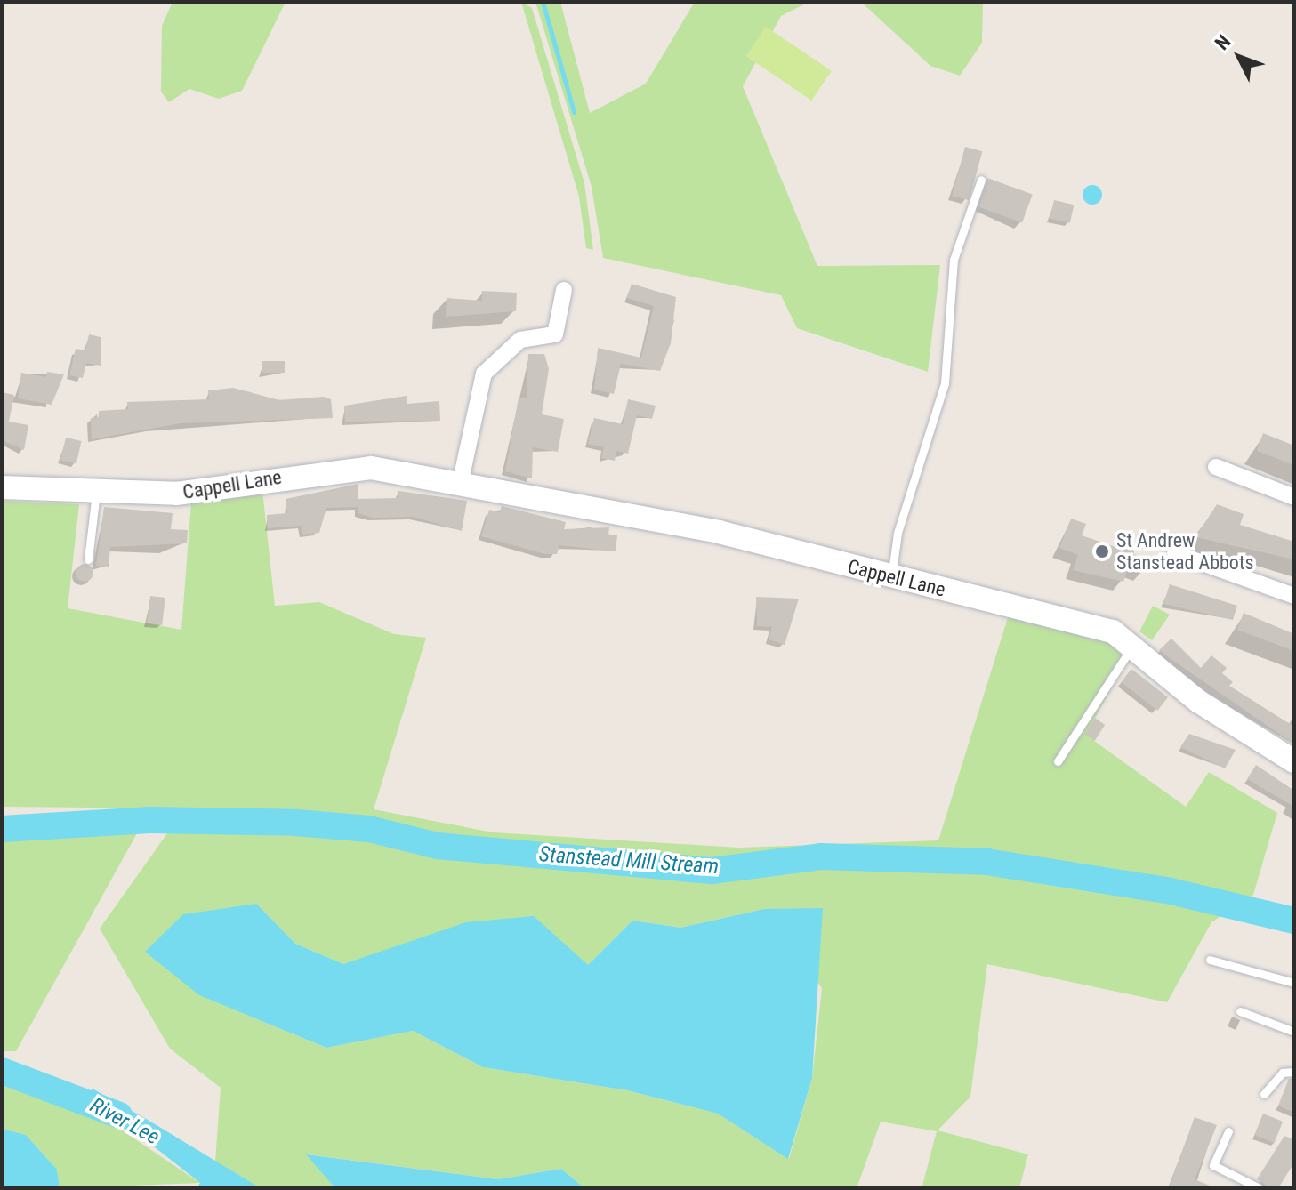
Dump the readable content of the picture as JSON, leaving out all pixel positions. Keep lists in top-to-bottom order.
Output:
{
  "streets": {
    "street": ["Cappell Lane"]
  },
  "water": ["Stanstead Mill Stream", "River Lee"],
  "places": ["St Andrew Stanstead Abbots"],
  "north": "top left"
}
